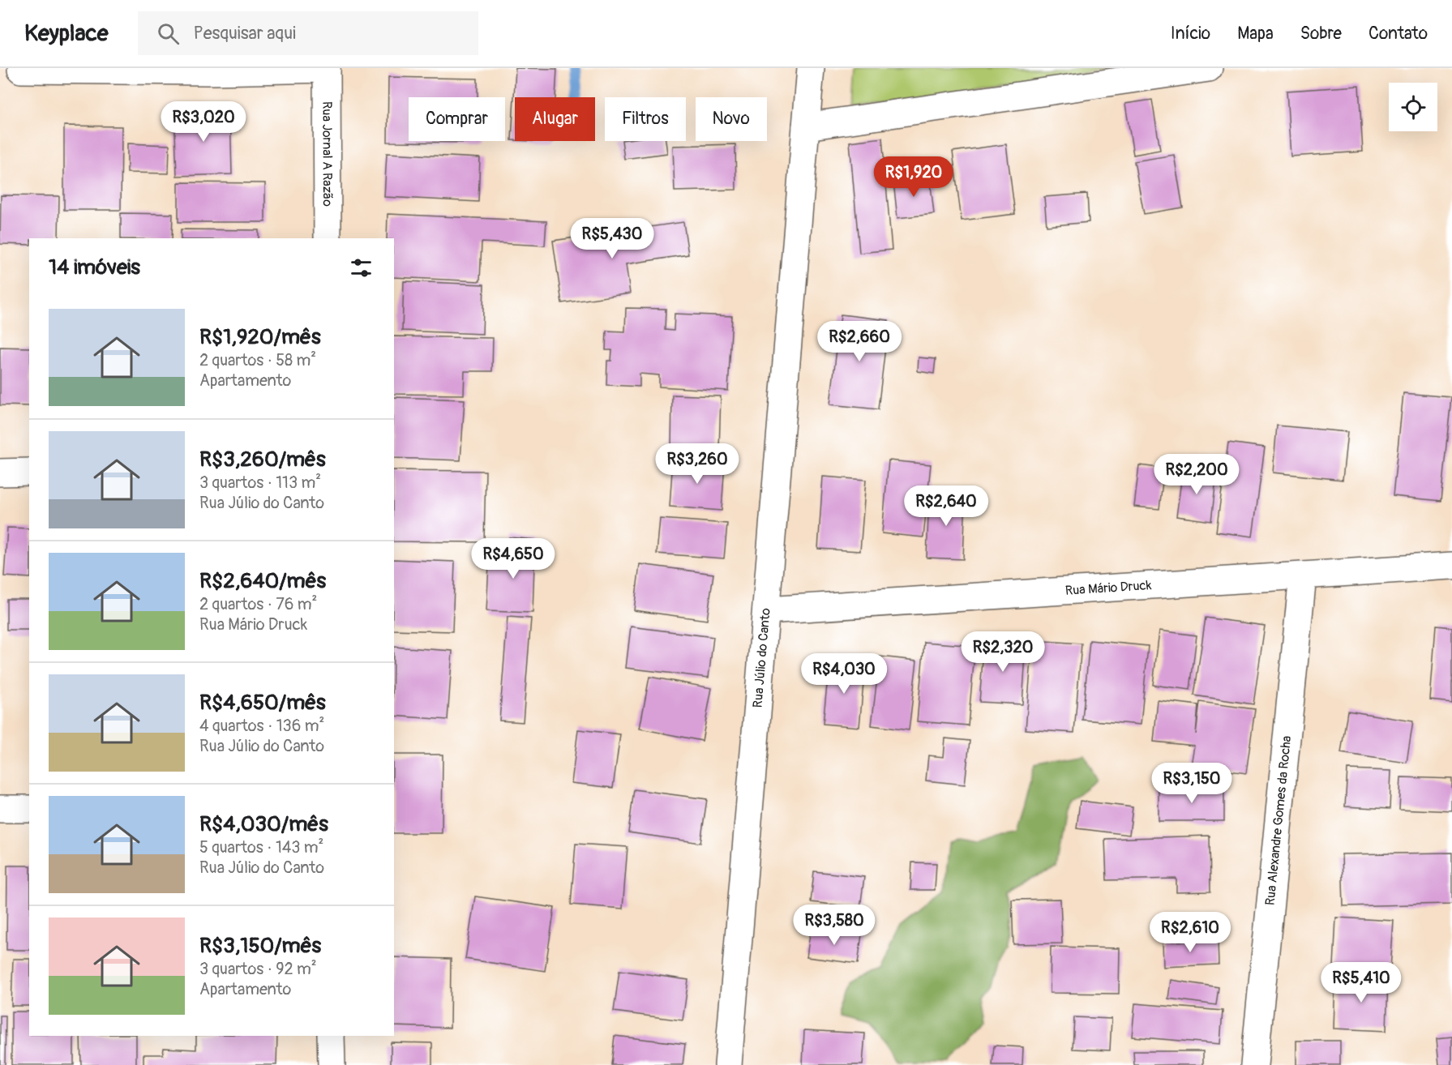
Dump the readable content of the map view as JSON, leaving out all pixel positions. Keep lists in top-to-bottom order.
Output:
{
  "streets": {
    "street": [
      "Rua Jornal A Razão",
      "Rua Mário Druck",
      "Rua Júlio do Canto",
      "Rua Alexandre Gomes da Rocha"
    ]
  },
  "crossings": [
    ["Rua Mário Druck", "Rua Júlio do Canto"],
    ["Rua Mário Druck", "Rua Alexandre Gomes da Rocha"]
  ],
  "page": {
    "header": "Keyplace",
    "search": "Pesquisar aqui",
    "nav": [
      "Início",
      "Mapa",
      "Sobre",
      "Contato"
    ],
    "chip": [
      "Comprar",
      "Alugar",
      "Filtros",
      "Novo"
    ],
    "price": [
      "R$3,020",
      "R$1,920",
      "R$5,430",
      "R$2,660",
      "R$3,260",
      "R$2,200",
      "R$2,640",
      "R$4,650",
      "R$2,320",
      "R$4,030",
      "R$3,150",
      "R$3,580",
      "R$2,610",
      "R$5,410"
    ],
    "heading": "14 imóveis",
    "list": [
      {
        "name": "R$1,920/mês",
        "note": "2 quartos · 58 m² · Apartamento"
      },
      {
        "name": "R$3,260/mês",
        "note": "3 quartos · 113 m² · Rua Júlio do Canto"
      },
      {
        "name": "R$2,640/mês",
        "note": "2 quartos · 76 m² · Rua Mário Druck"
      },
      {
        "name": "R$4,650/mês",
        "note": "4 quartos · 136 m² · Rua Júlio do Canto"
      },
      {
        "name": "R$4,030/mês",
        "note": "5 quartos · 143 m² · Rua Júlio do Canto"
      },
      {
        "name": "R$3,150/mês",
        "note": "3 quartos · 92 m² · Apartamento"
      }
    ]
  }
}
